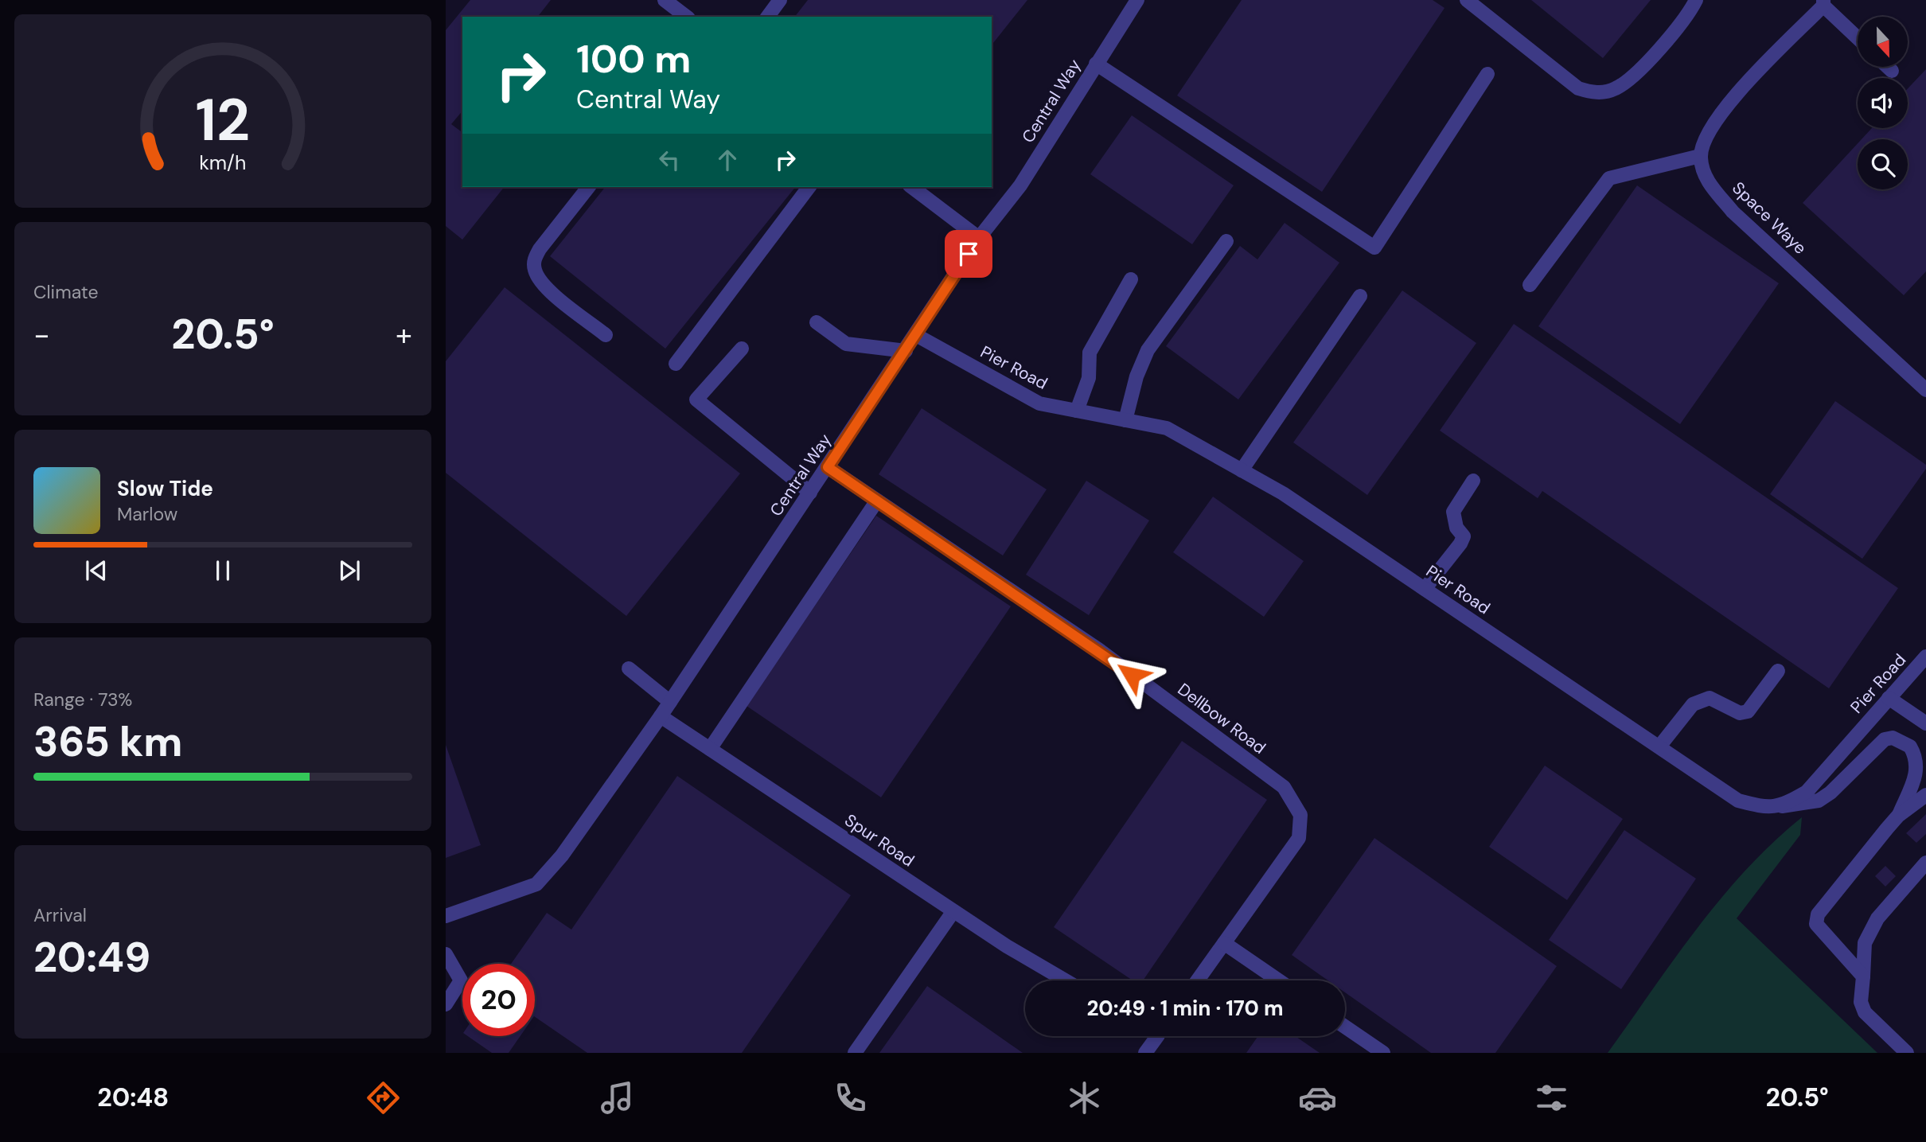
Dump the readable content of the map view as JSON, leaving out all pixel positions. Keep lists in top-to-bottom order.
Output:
{
  "streets": {
    "street": [
      "Central Way",
      "Space Waye",
      "Pier Road",
      "Dellbow Road",
      "Spur Road"
    ]
  },
  "crossings": [
    ["Central Way", "Pier Road"],
    ["Central Way", "Dellbow Road"],
    ["Central Way", "Spur Road"]
  ],
  "north": "bottom",
  "page": {
    "turn": ["100 m", "Central Way"],
    "tile": [
      "Climate",
      ["Range · 73%", "365 km"],
      ["Arrival", "20:49"]
    ],
    "heat": ["−", "20.5°", "+"],
    "song": ["Slow Tide", "Marlow"],
    "limit": "20",
    "trip": "20:49 · 1 min · 170 m",
    "tabs": ["20:48", "20.5°"],
    "gauge": ["12", "km/h"]
  }
}
